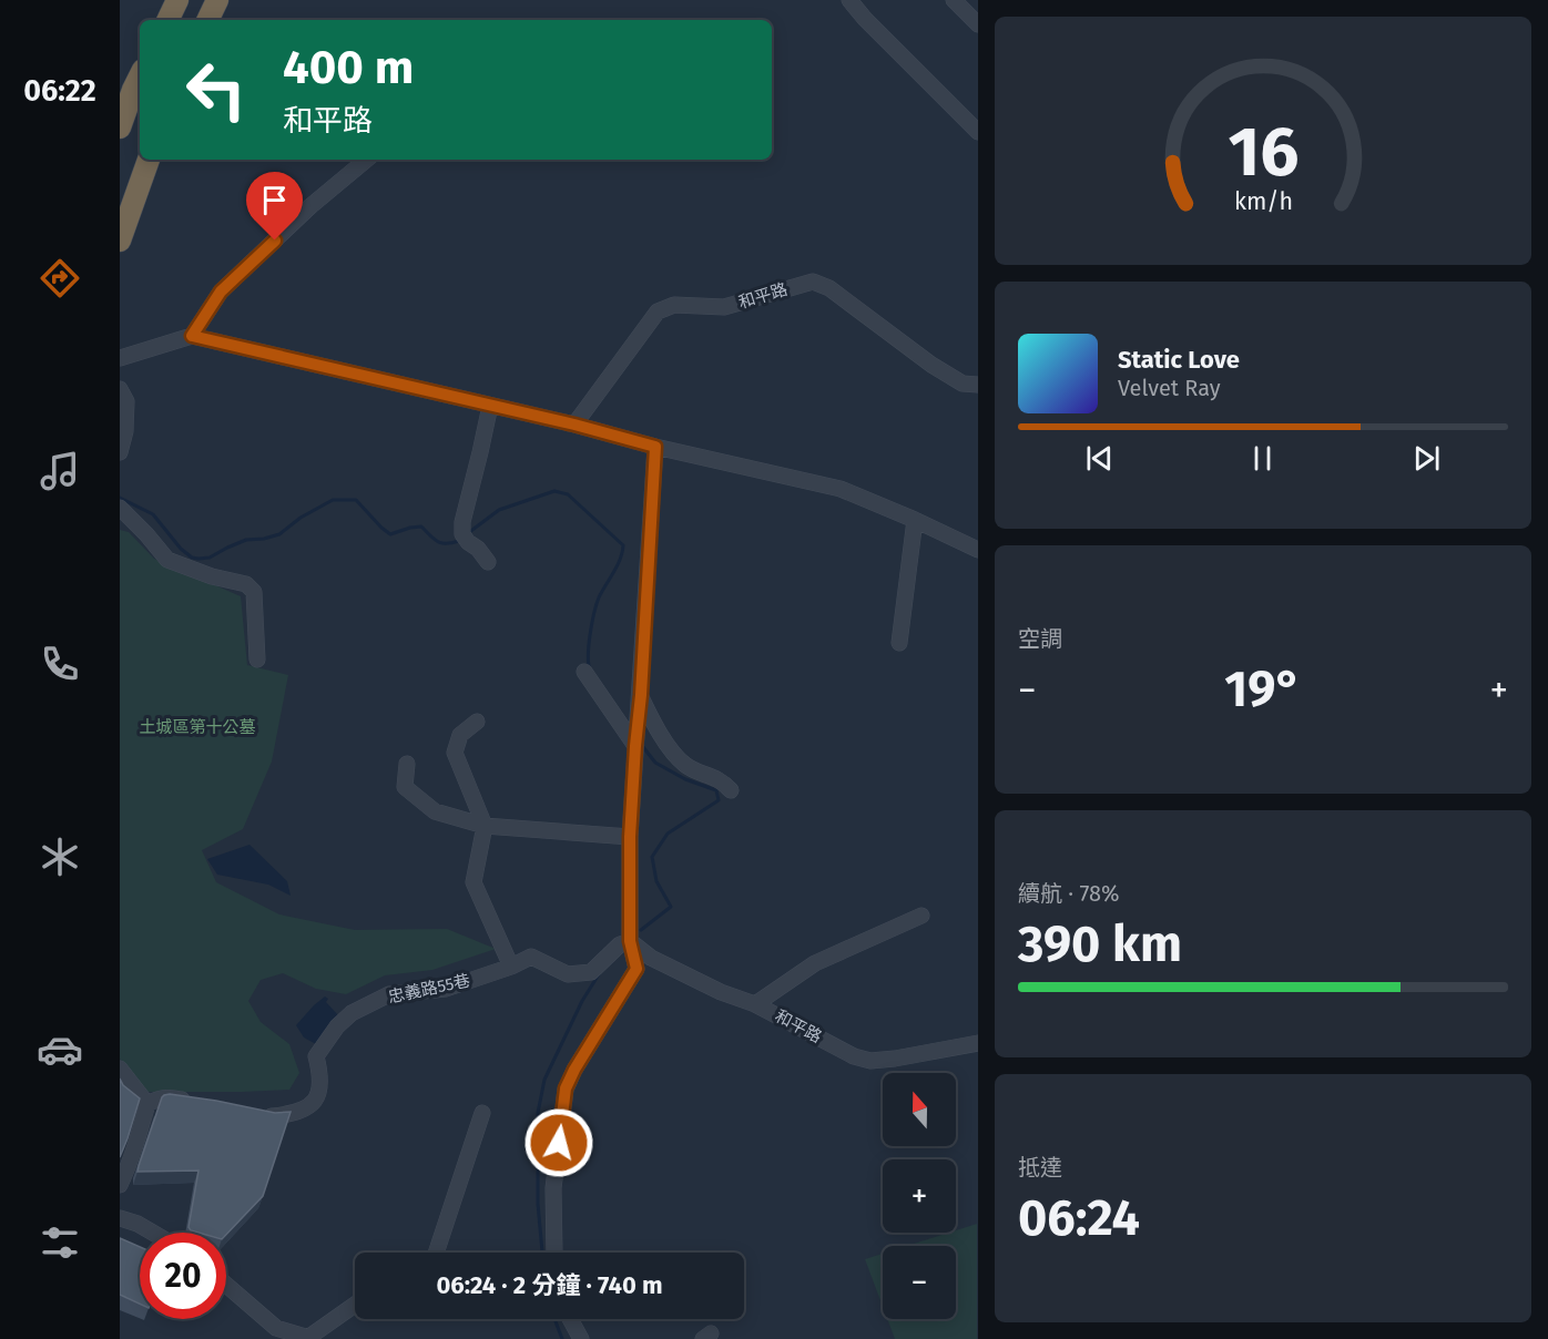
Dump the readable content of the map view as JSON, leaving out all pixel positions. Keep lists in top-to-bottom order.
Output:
{
  "streets": {
    "street": ["和平路", "忠義路55巷"]
  },
  "parks": ["土城區第十公墓"],
  "north": "top",
  "page": {
    "tabs": "06:22",
    "turn": ["400 m", "和平路"],
    "song": ["Static Love", "Velvet Ray"],
    "tile": [
      "空調",
      ["續航 · 78%", "390 km"],
      ["抵達", "06:24"]
    ],
    "heat": ["−", "19°", "+"],
    "map_buttons": ["+", "−"],
    "limit": "20",
    "trip": "06:24 · 2 分鐘 · 740 m",
    "gauge": ["16", "km/h"]
  }
}
